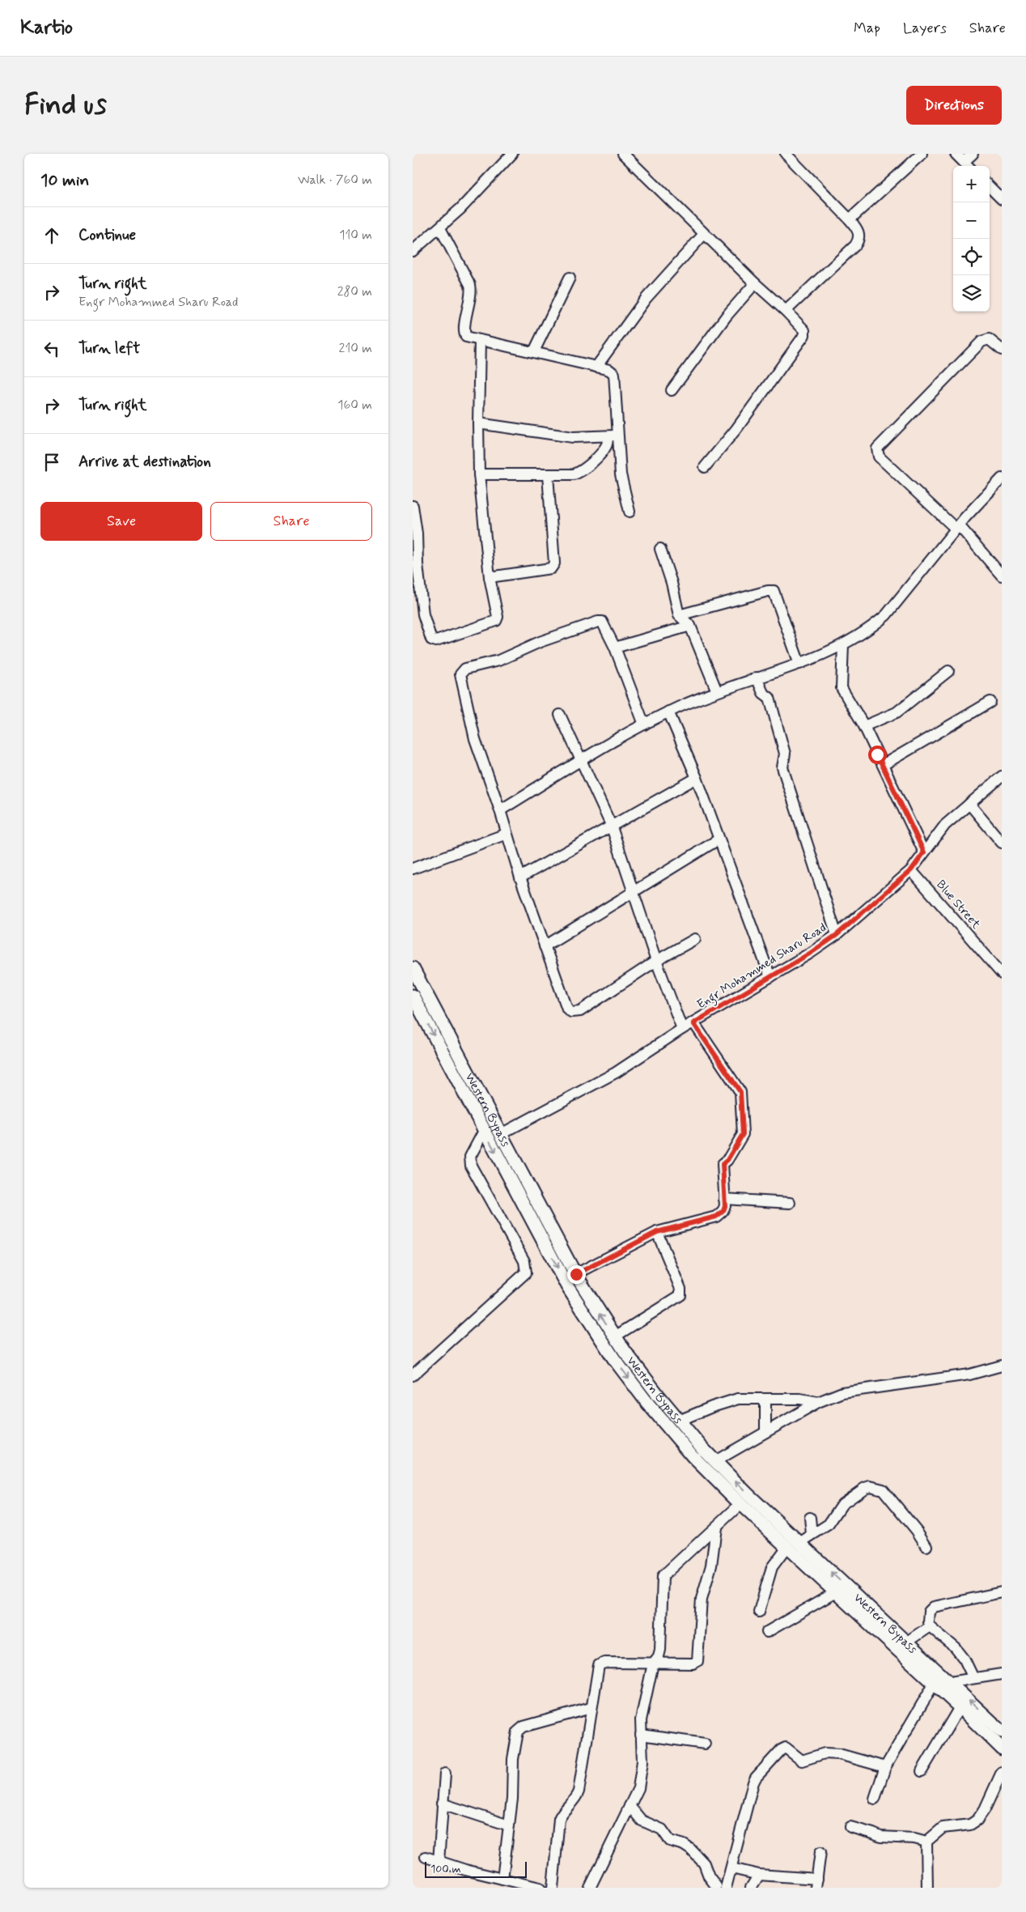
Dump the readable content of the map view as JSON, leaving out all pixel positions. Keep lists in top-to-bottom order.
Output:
{
  "streets": {
    "main road": ["Western Bypass"],
    "street": ["Blue Street", "Engr Mohammed Sharu Road"]
  },
  "crossings": [
    ["Blue Street", "Engr Mohammed Sharu Road"],
    ["Engr Mohammed Sharu Road", "Western Bypass"]
  ],
  "scale_bar": "100 m",
  "page": {
    "header": "Kartio",
    "nav": ["Map", "Layers", "Share"],
    "buttons": [
      "Directions",
      ["Save", "Share"]
    ],
    "title": "Find us",
    "heading": ["10 min", "Walk · 760 m"],
    "map_buttons": ["+", "−"],
    "list": [
      ["Continue", "110 m"],
      ["Turn right", "Engr Mohammed Sharu Road", "280 m"],
      ["Turn left", "210 m"],
      ["Turn right", "160 m"],
      "Arrive at destination"
    ],
    "scale": "100 m"
  }
}
